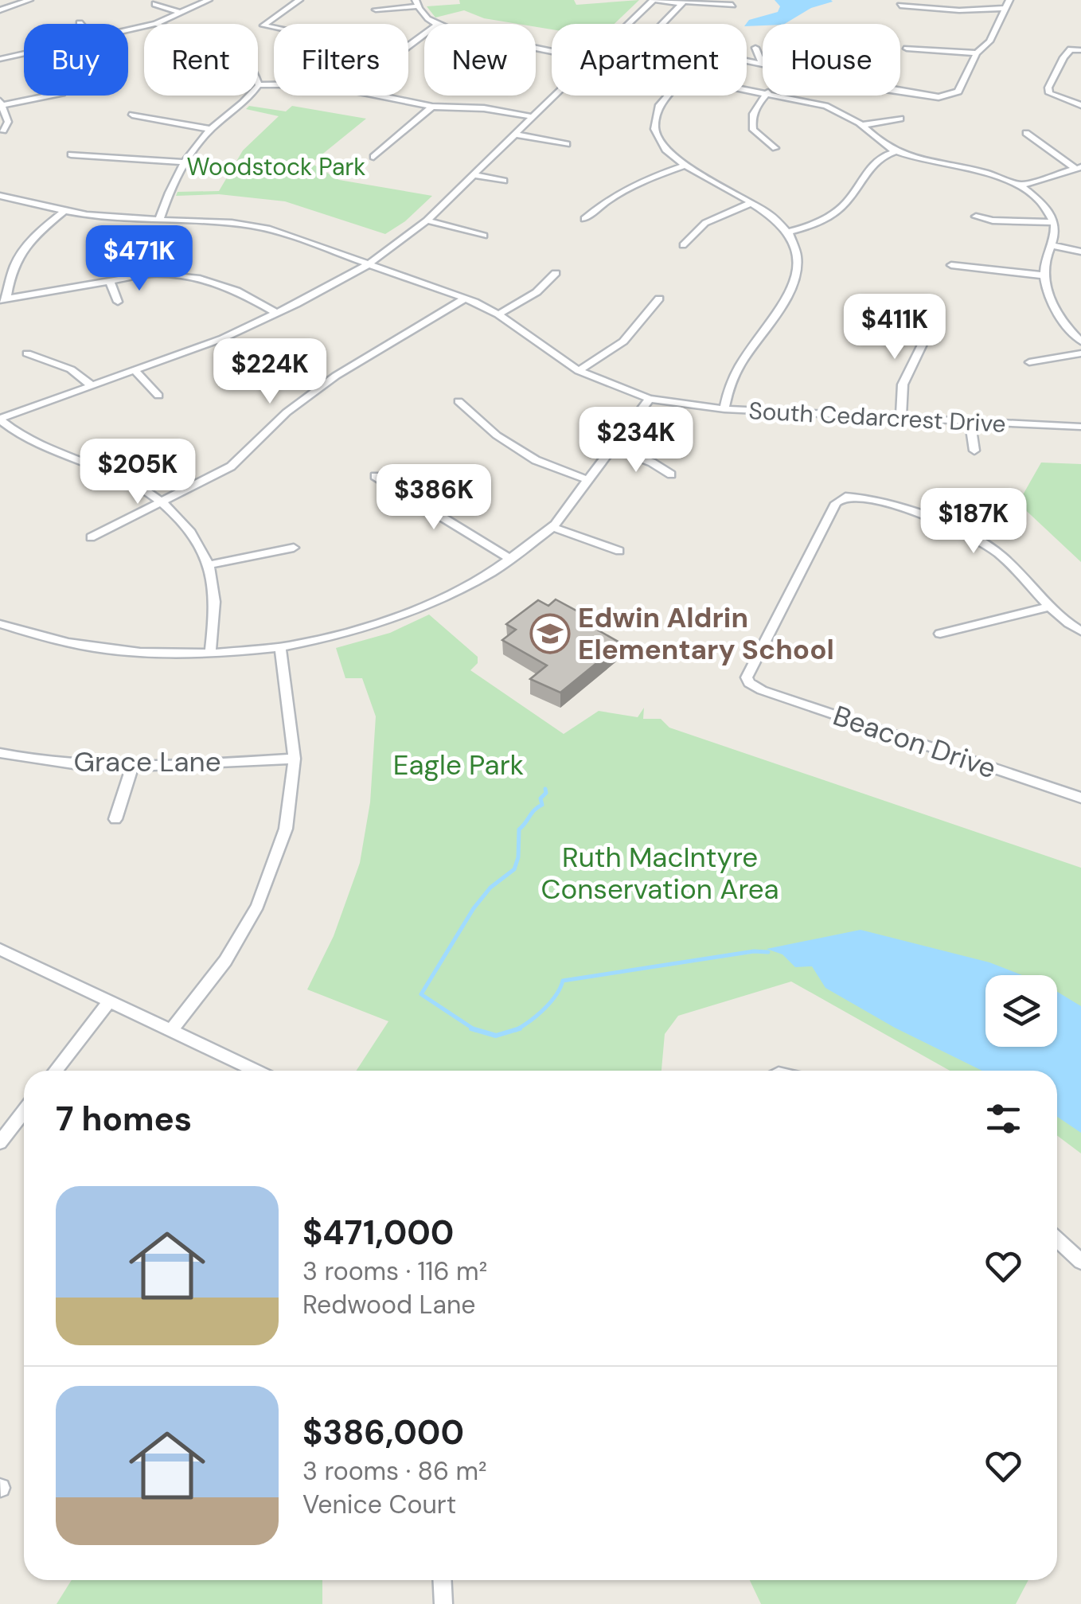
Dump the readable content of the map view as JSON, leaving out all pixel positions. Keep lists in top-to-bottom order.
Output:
{
  "streets": {
    "street": ["South Cedarcrest Drive", "Beacon Drive", "Grace Lane"]
  },
  "parks": ["Woodstock Park", "Eagle Park", "Ruth MacIntyre Conservation Area"],
  "places": {
    "school or university": ["Edwin Aldrin Elementary School"]
  },
  "page": {
    "chip": [
      "Buy",
      "Rent",
      "Filters",
      "New",
      "Apartment",
      "House"
    ],
    "price": [
      "$471K",
      "$411K",
      "$224K",
      "$234K",
      "$205K",
      "$386K",
      "$187K"
    ],
    "heading": "7 homes",
    "list": [
      {
        "name": "$471,000",
        "note": "3 rooms · 116 m² · Redwood Lane"
      },
      {
        "name": "$386,000",
        "note": "3 rooms · 86 m² · Venice Court"
      }
    ]
  }
}
